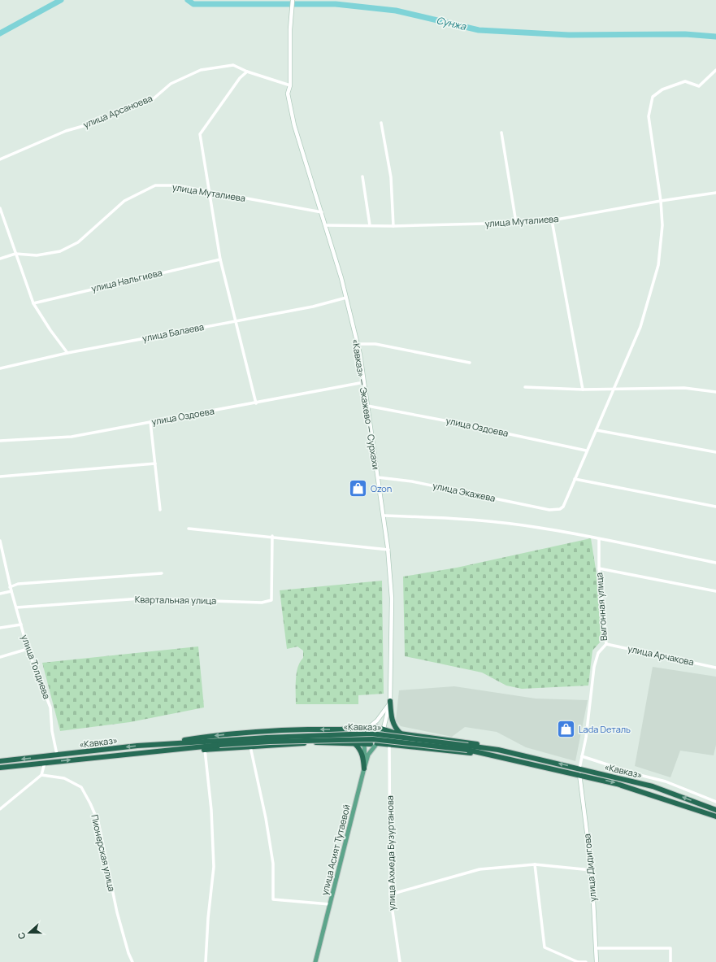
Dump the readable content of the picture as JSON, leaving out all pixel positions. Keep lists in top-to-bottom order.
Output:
{
  "streets": {
    "highway": ["«Кавказ»"],
    "main road": ["«Кавказ» — Экажево — Сурхахи", "улица Асият Тутаевой", "улица Дидигова"],
    "street": [
      "улица Арсаноева",
      "улица Муталиева",
      "улица Нальгиева",
      "улица Балаева",
      "улица Оздоева",
      "улица Экажева",
      "Квартальная улица",
      "Выгонная улица",
      "улица Арчакова",
      "улица Толдиева",
      "Пионерская улица",
      "улица Ахмеда Бузуртанова"
    ]
  },
  "crossings": [
    ["улица Арсаноева", "«Кавказ» — Экажево — Сурхахи"],
    ["улица Муталиева", "«Кавказ» — Экажево — Сурхахи"],
    ["улица Балаева", "«Кавказ» — Экажево — Сурхахи"],
    ["«Кавказ» — Экажево — Сурхахи", "улица Оздоева"],
    ["«Кавказ» — Экажево — Сурхахи", "улица Экажева"],
    ["«Кавказ» — Экажево — Сурхахи", "«Кавказ»"],
    ["«Кавказ» — Экажево — Сурхахи", "улица Асият Тутаевой"],
    ["Квартальная улица", "улица Толдиева"],
    ["Выгонная улица", "улица Арчакова"],
    ["Выгонная улица", "«Кавказ»"],
    ["улица Толдиева", "«Кавказ»"],
    ["«Кавказ»", "улица Асият Тутаевой"],
    ["«Кавказ»", "улица Ахмеда Бузуртанова"],
    ["«Кавказ»", "улица Дидигова"]
  ],
  "water": ["Сунжа"],
  "places": {
    "shop": ["Ozon", "Lada Dеталь"]
  },
  "north": "left"
}
